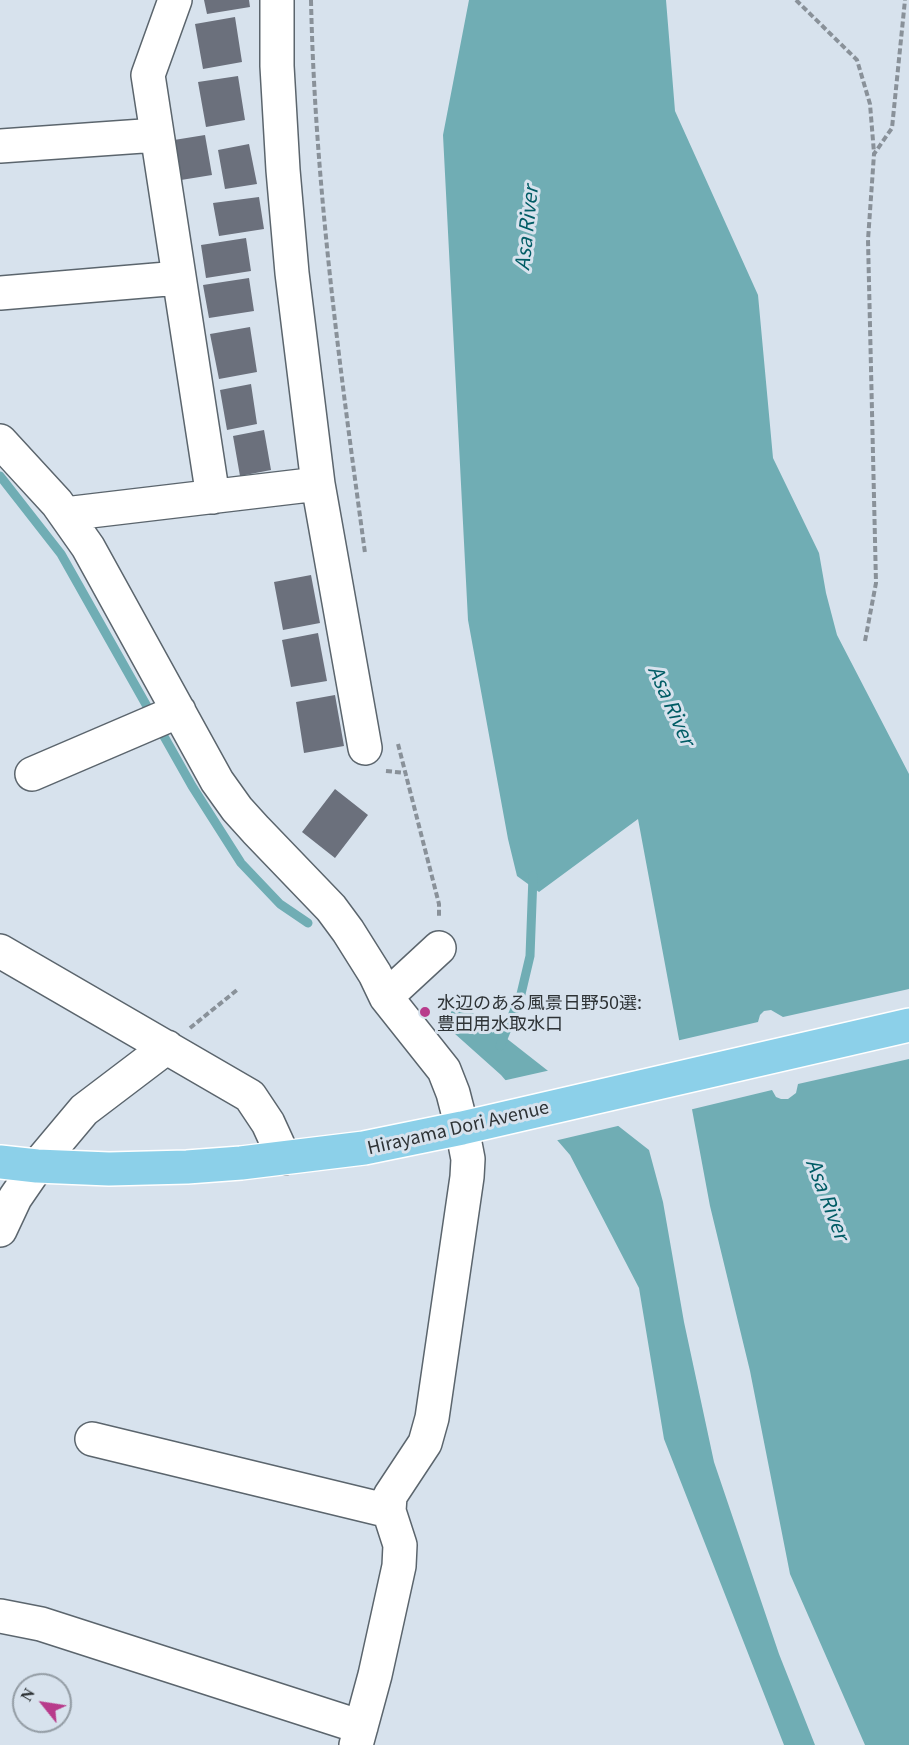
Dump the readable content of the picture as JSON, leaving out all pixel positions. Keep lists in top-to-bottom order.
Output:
{
  "streets": {
    "main road": ["Hirayama Dori Avenue"]
  },
  "water": ["Asa River"],
  "places": ["水辺のある風景日野50選: 豊田用水取水口"],
  "north": "top left"
}
